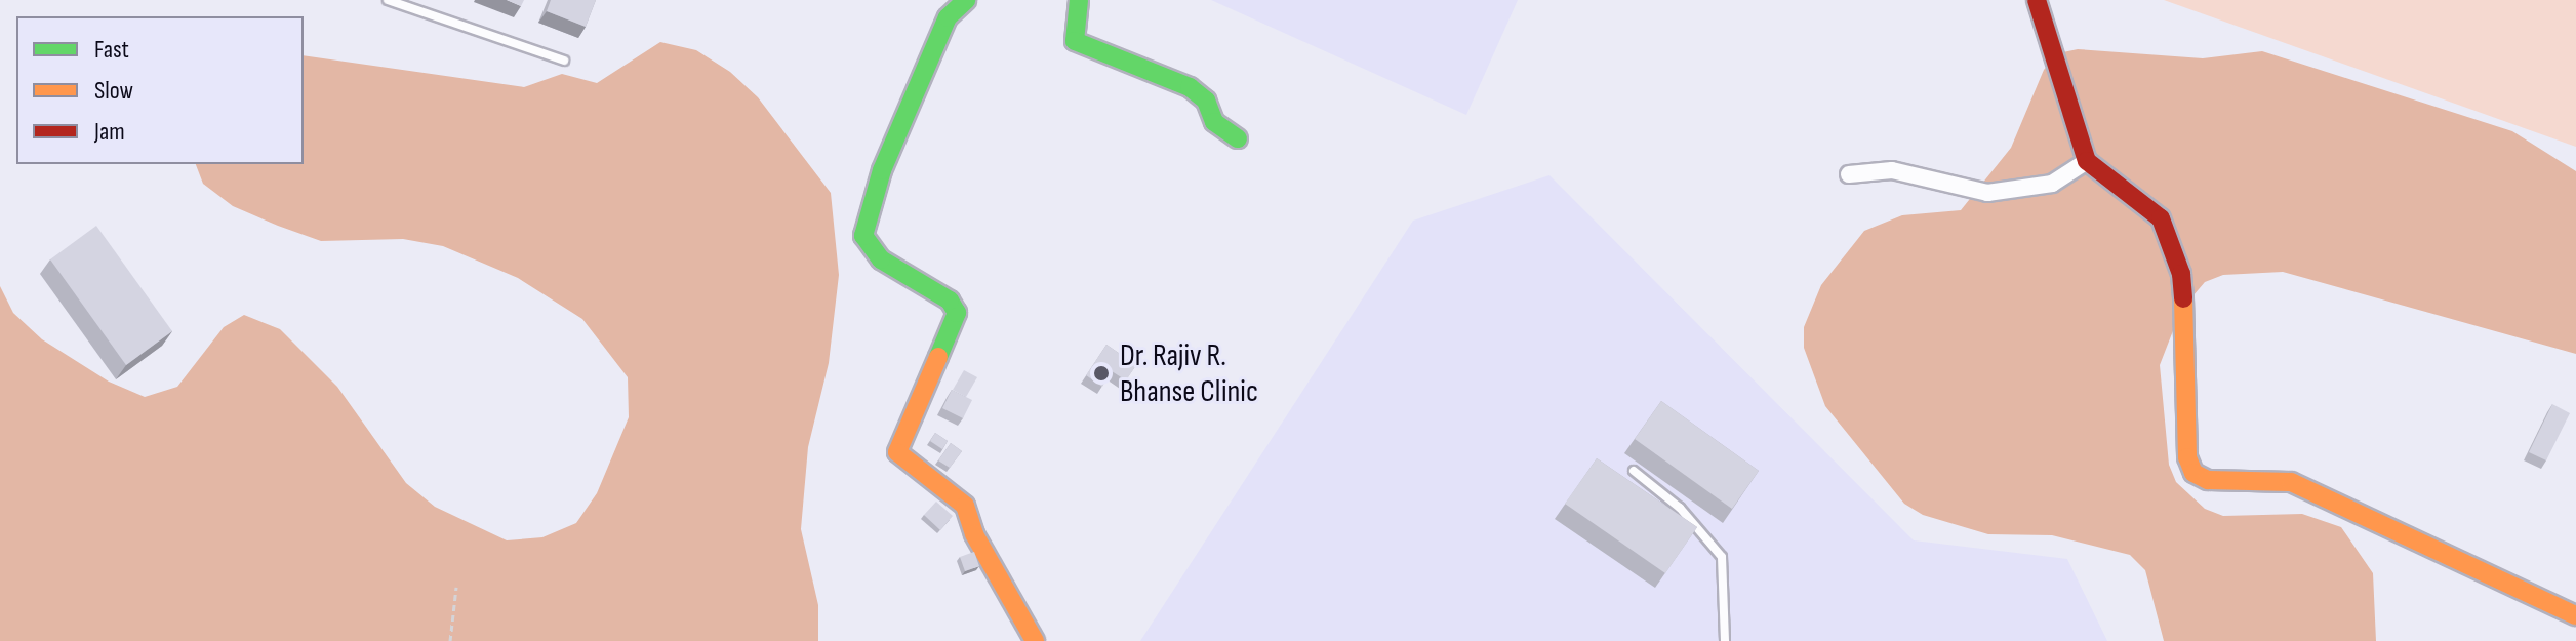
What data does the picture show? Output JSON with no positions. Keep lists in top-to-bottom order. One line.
{"places":["Dr. Rajiv R. Bhanse Clinic"],"legend":["Fast","Slow","Jam"]}
